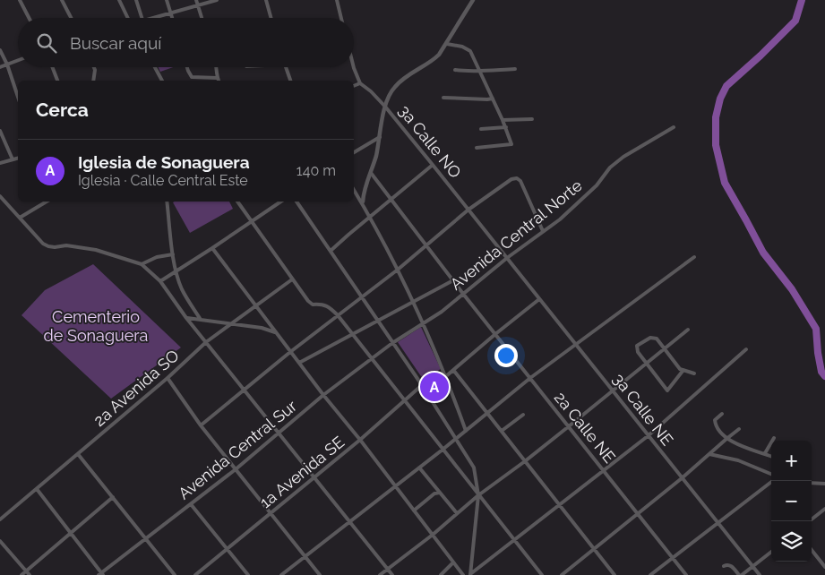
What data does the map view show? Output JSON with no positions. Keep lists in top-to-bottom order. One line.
{"streets":{"street":["3a Calle NO","Avenida Central Norte","2a Avenida SO","3a Calle NE","2a Calle NE","Avenida Central Sur","1a Avenida SE"]},"crossings":[["3a Calle NO","Avenida Central Norte"],["3a Calle NO","3a Calle NE"],["Avenida Central Norte","3a Calle NE"],["Avenida Central Norte","2a Calle NE"],["Avenida Central Norte","Avenida Central Sur"]],"parks":["Cementerio de Sonaguera"],"page":{"search":"Buscar aquí","heading":"Cerca","list":[{"mark":"A","name":"Iglesia de Sonaguera","note":"Iglesia · Calle Central Este","value":"140 m"}],"pins":"A","map_buttons":["+","−"]}}
